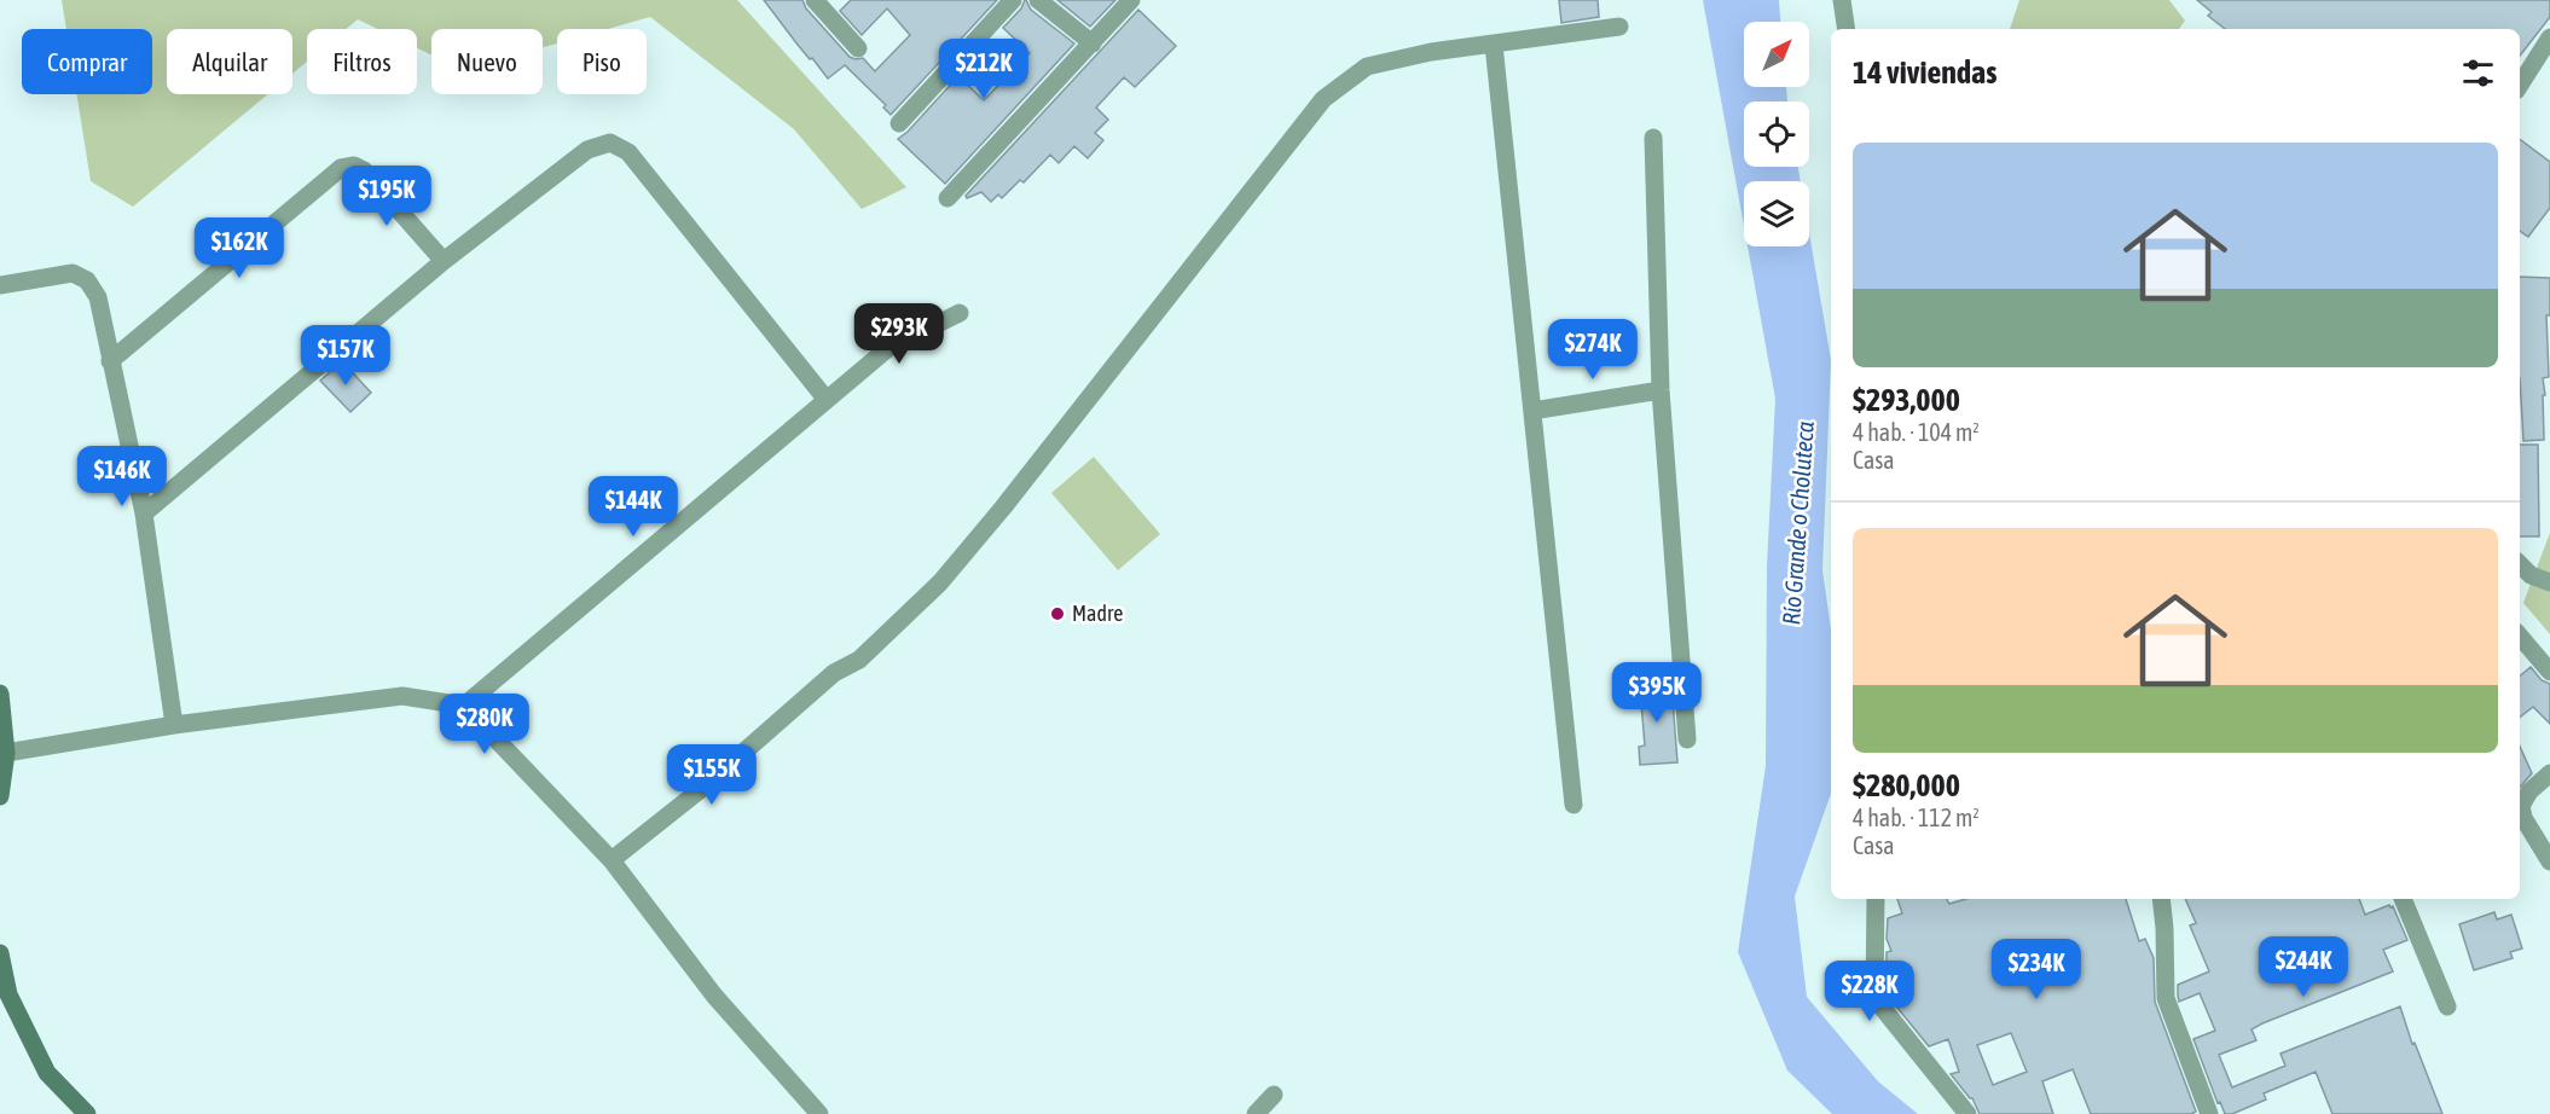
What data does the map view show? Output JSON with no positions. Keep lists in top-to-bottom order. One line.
{"water":["Río Grande o Choluteca"],"places":["Madre"],"north":"top right","page":{"chip":["Comprar","Alquilar","Filtros","Nuevo","Piso"],"heading":"14 viviendas","price":["$212K","$195K","$162K","$293K","$274K","$157K","$146K","$144K","$395K","$280K","$155K","$244K","$234K","$228K"],"list":[{"name":"$293,000","note":"4 hab. · 104 m² · Casa"},{"name":"$280,000","note":"4 hab. · 112 m² · Casa"}]}}
